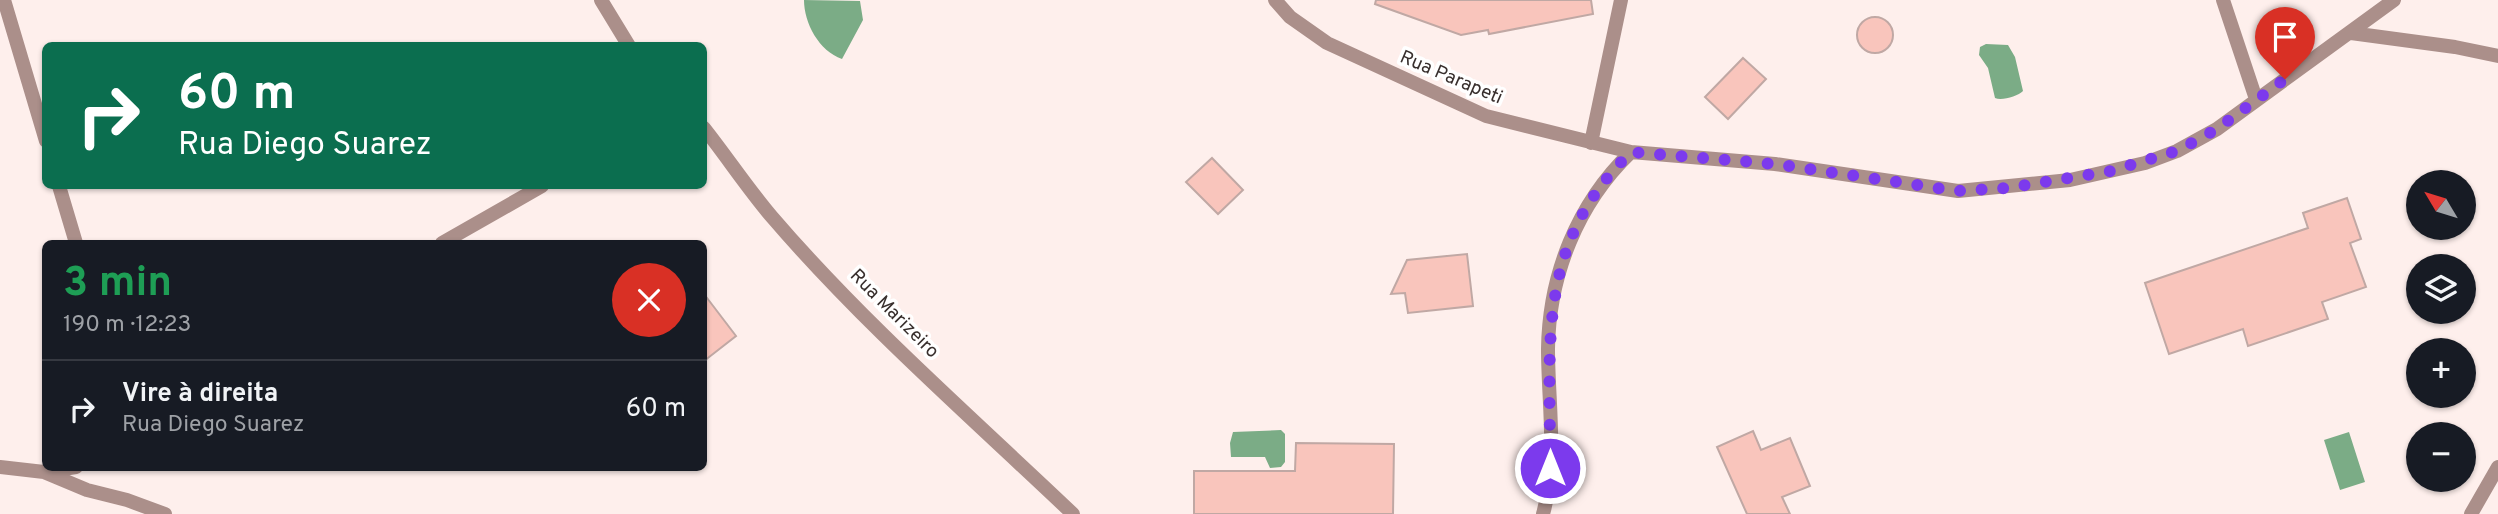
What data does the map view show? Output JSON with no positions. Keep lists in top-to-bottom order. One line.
{"streets":{"street":["Rua Parapeti","Rua Marizeiro"]},"north":"top left","page":{"turn":["60 m","Rua Diego Suarez"],"map_buttons":["+","−"],"heading":["3 min","190 m · 12:23"],"list":[{"name":"Vire à direita","note":"Rua Diego Suarez","value":"60 m"}]}}
